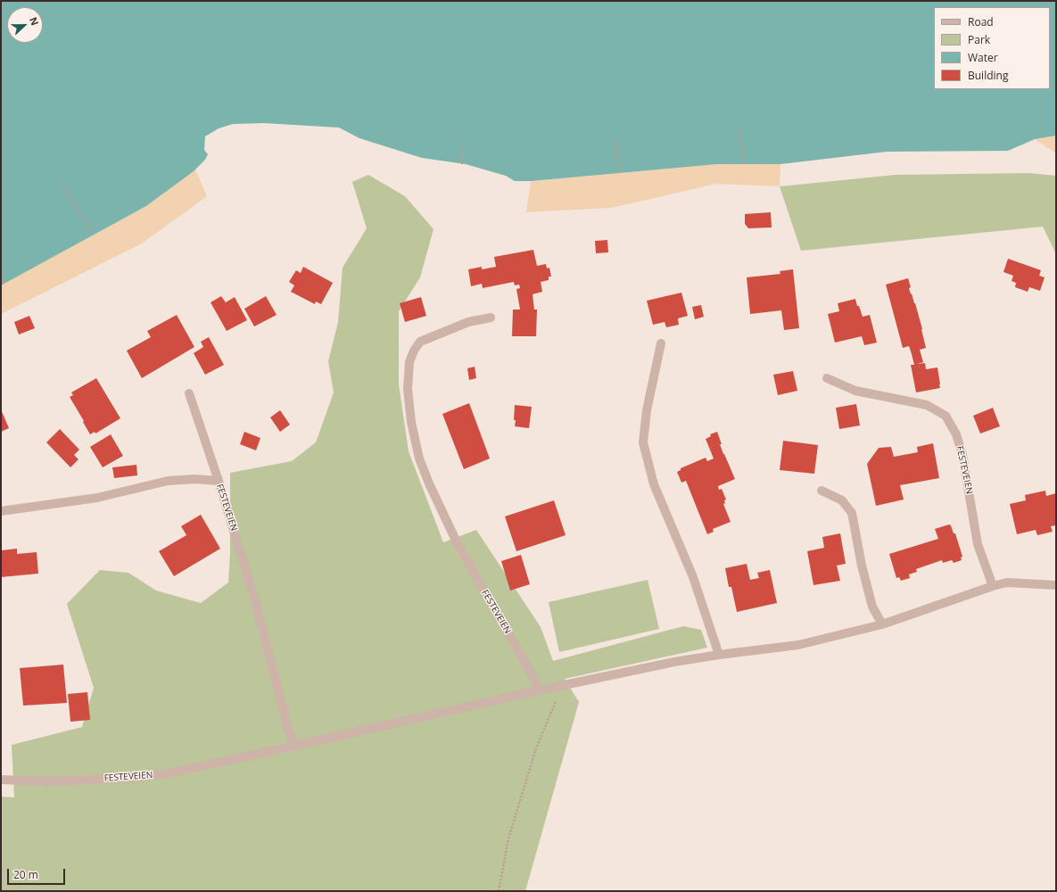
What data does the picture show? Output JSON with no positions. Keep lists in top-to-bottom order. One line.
{"streets":{"street":["FESTEVEIEN"]},"legend":["Road","Park","Water","Building"],"scale_bar":"20 m","north":"right"}
